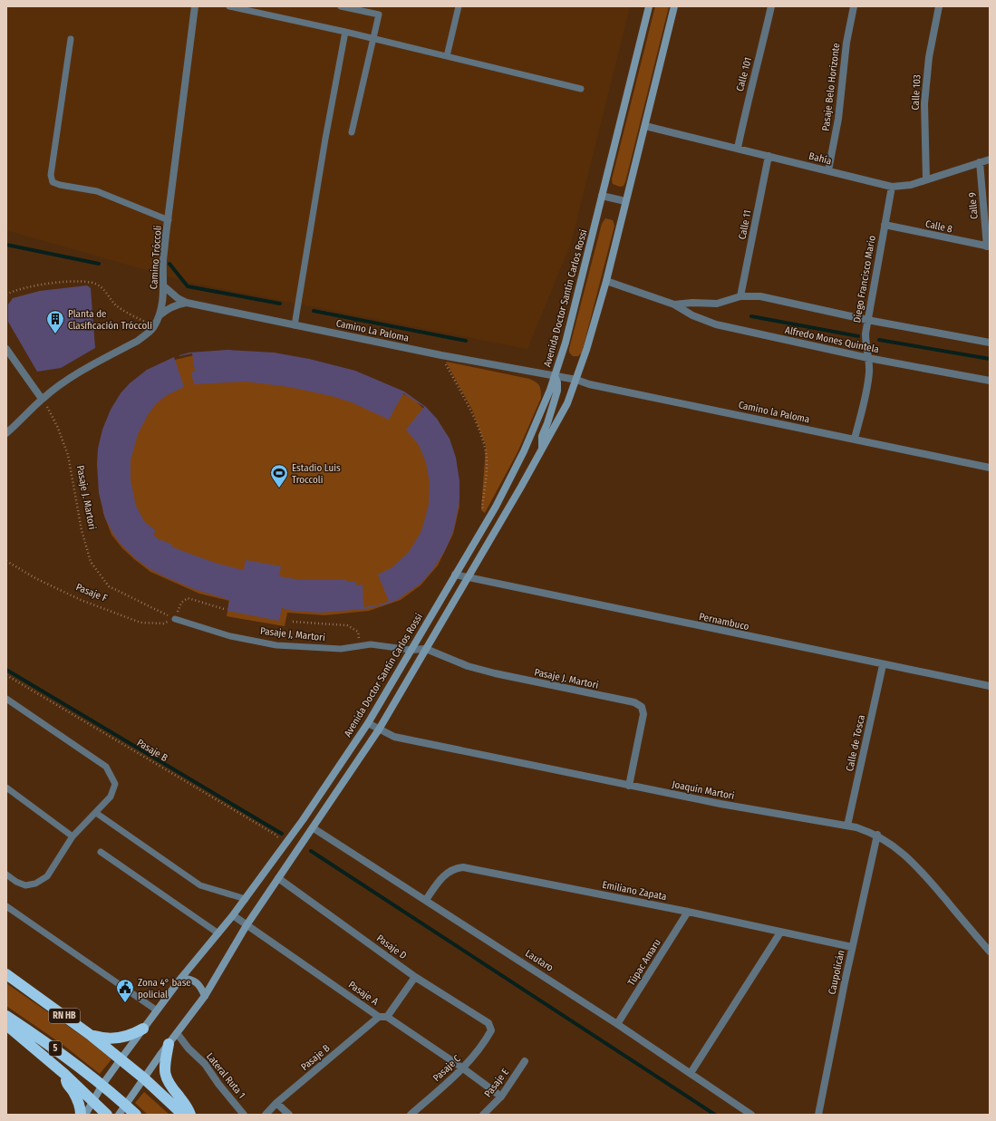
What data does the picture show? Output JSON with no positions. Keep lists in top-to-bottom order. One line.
{"streets":{"highway":["RN HB","5"],"street":["Calle 101","Pasaje Belo Horizonte","Calle 103","Bahía","Calle 9","Calle 11","Calle 8","Camino Tróccoli","Diego Francisco Mario","Avenida Doctor Santín Carlos Rossi","Camino La Paloma","Alfredo Mones Quintela","Camino la Paloma","Pasaje J. Martori","Pernambuco","Calle de Tosca","Pasaje B","Joaquín Martori","Emiliano Zapata","Pasaje D","Lautaro","Túpac Amaru","Caupolicán","Pasaje A","Pasaje C","Lateral Ruta 1","Pasaje E"],"lane":["Pasaje J, Martori"],"path":["Pasaje F"]},"crossings":[["Calle 101","Bahía"],["Pasaje Belo Horizonte","Bahía"],["Calle 103","Bahía"],["Bahía","Calle 9"],["Bahía","Calle 11"],["Bahía","Diego Francisco Mario"],["Calle 9","Calle 8"],["Calle 11","Alfredo Mones Quintela"],["Calle 8","Diego Francisco Mario"],["Camino Tróccoli","Camino La Paloma"],["Camino Tróccoli","Pasaje J. Martori"],["Diego Francisco Mario","Alfredo Mones Quintela"],["Diego Francisco Mario","Camino la Paloma"],["Avenida Doctor Santín Carlos Rossi","Camino La Paloma"],["Avenida Doctor Santín Carlos Rossi","Camino la Paloma"],["Avenida Doctor Santín Carlos Rossi","Pasaje J. Martori"],["Avenida Doctor Santín Carlos Rossi","Pernambuco"],["Avenida Doctor Santín Carlos Rossi","Pasaje J, Martori"],["Avenida Doctor Santín Carlos Rossi","Pasaje B"],["Avenida Doctor Santín Carlos Rossi","Joaquín Martori"],["Avenida Doctor Santín Carlos Rossi","Pasaje A"],["Avenida Doctor Santín Carlos Rossi","RN HB"],["Avenida Doctor Santín Carlos Rossi","5"],["Camino La Paloma","Camino la Paloma"],["Pasaje J. Martori","Pasaje F"],["Pasaje J. Martori","Pasaje J, Martori"],["Pasaje J. Martori","Joaquín Martori"],["Pasaje F","Pasaje J, Martori"],["Pernambuco","Calle de Tosca"],["Calle de Tosca","Joaquín Martori"],["Pasaje B","Pasaje A"],["Joaquín Martori","Caupolicán"],["Emiliano Zapata","Lautaro"],["Emiliano Zapata","Túpac Amaru"],["Emiliano Zapata","Caupolicán"],["Pasaje D","Pasaje C"],["Lautaro","Túpac Amaru"]],"places":{"building":["Planta de Clasificación Tróccoli"],"sports":["Estadio Luis Troccoli"],"public building":["Zona 4° base policial"]}}
